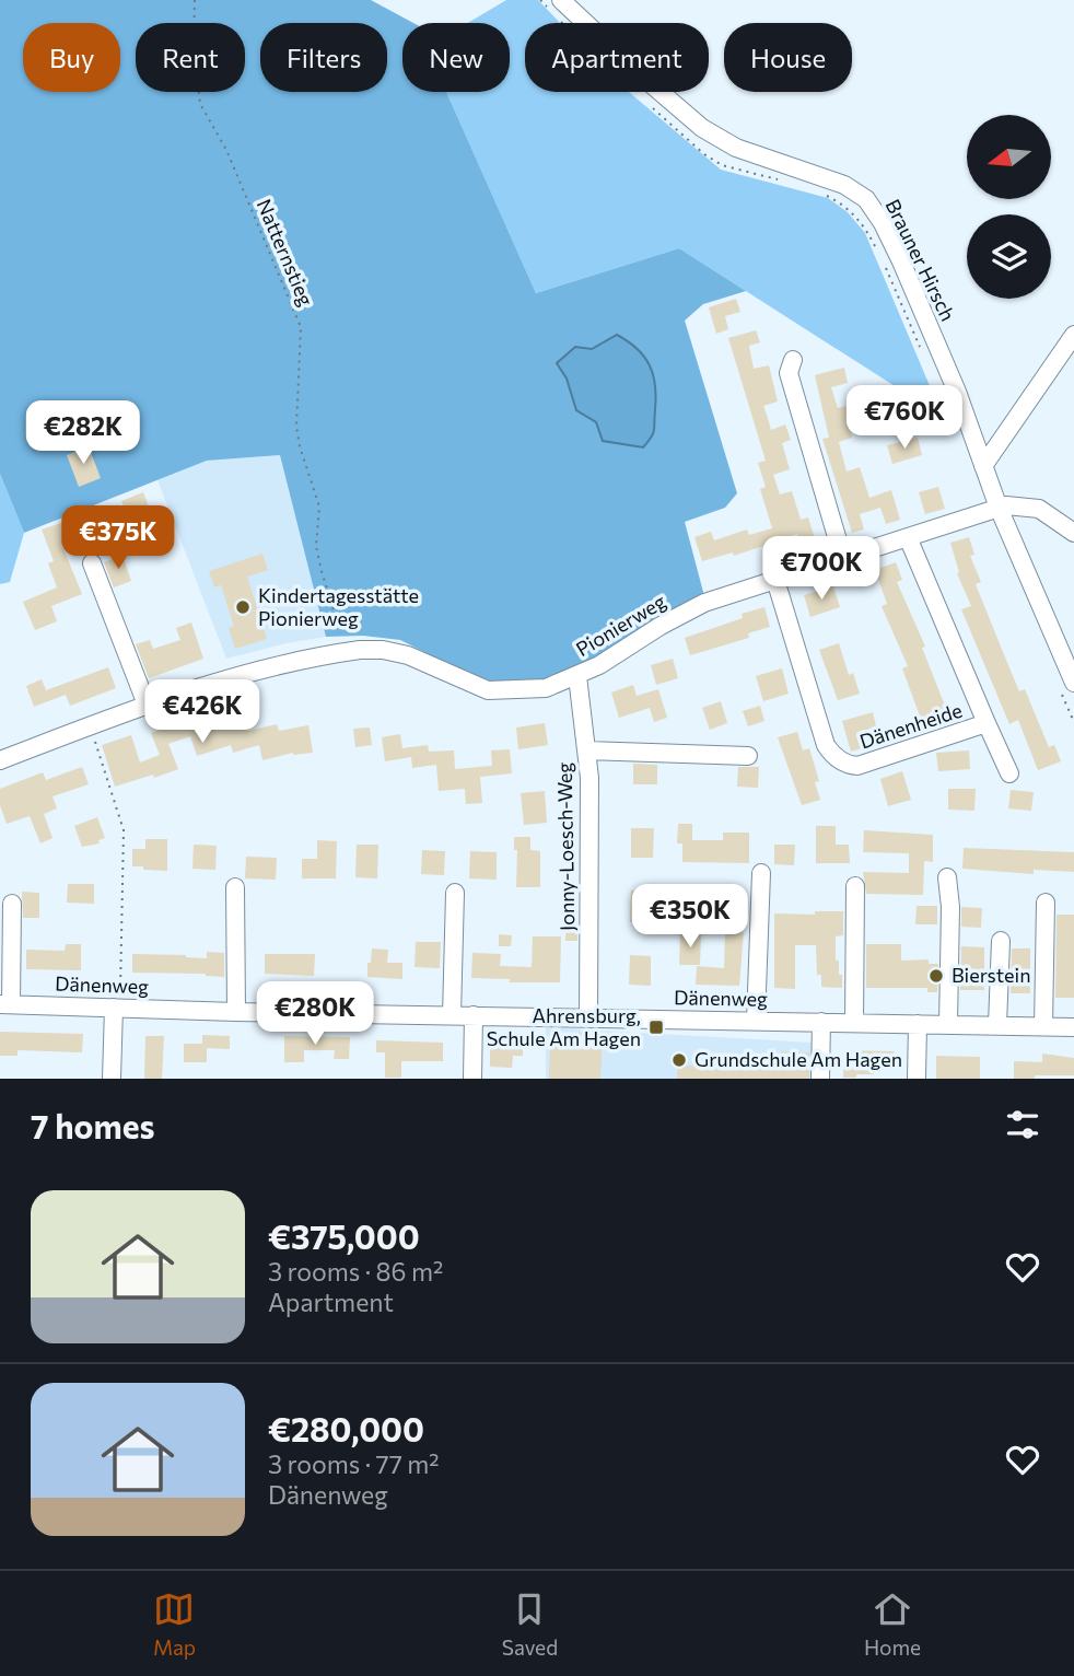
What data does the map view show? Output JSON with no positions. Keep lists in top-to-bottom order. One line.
{"streets":{"street":["Brauner Hirsch","Pionierweg","Dänenheide","Jonny-Loesch-Weg","Dänenweg"],"path":["Natternstieg"]},"crossings":[["Natternstieg","Pionierweg"],["Brauner Hirsch","Pionierweg"],["Pionierweg","Dänenheide"],["Pionierweg","Jonny-Loesch-Weg"],["Jonny-Loesch-Weg","Dänenweg"]],"places":{"other":["Kindertagesstätte Pionierweg","Bierstein","Grundschule Am Hagen"],"transit":["Ahrensburg, Schule Am Hagen"]},"north":"left","page":{"chip":["Buy","Rent","Filters","New","Apartment","House"],"price":["€760K","€282K","€375K","€700K","€426K","€350K","€280K"],"heading":"7 homes","list":[{"name":"€375,000","note":"3 rooms · 86 m² · Apartment"},{"name":"€280,000","note":"3 rooms · 77 m² · Dänenweg"}],"tabs":["Map","Saved","Home"]}}
